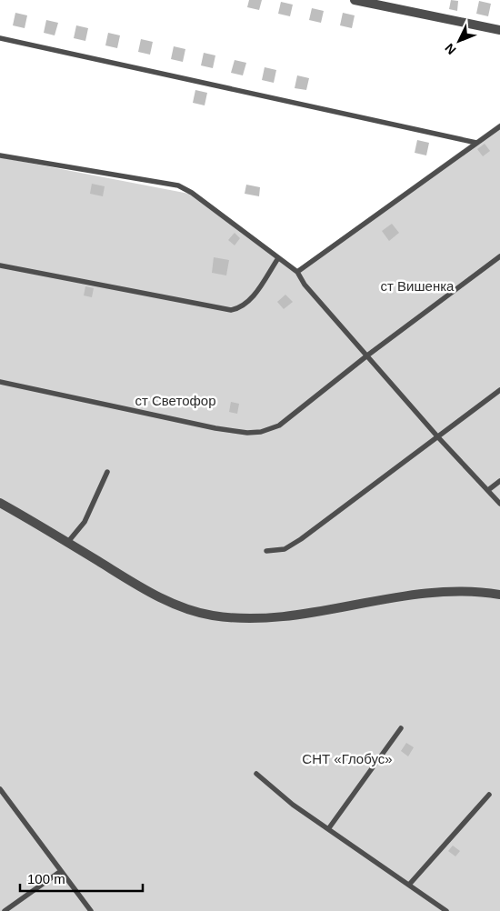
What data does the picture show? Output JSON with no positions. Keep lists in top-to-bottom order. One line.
{"parks":["ст Вишенка","ст Светофор","СНТ «Глобус»"],"scale_bar":"100 m","north":"bottom left"}
